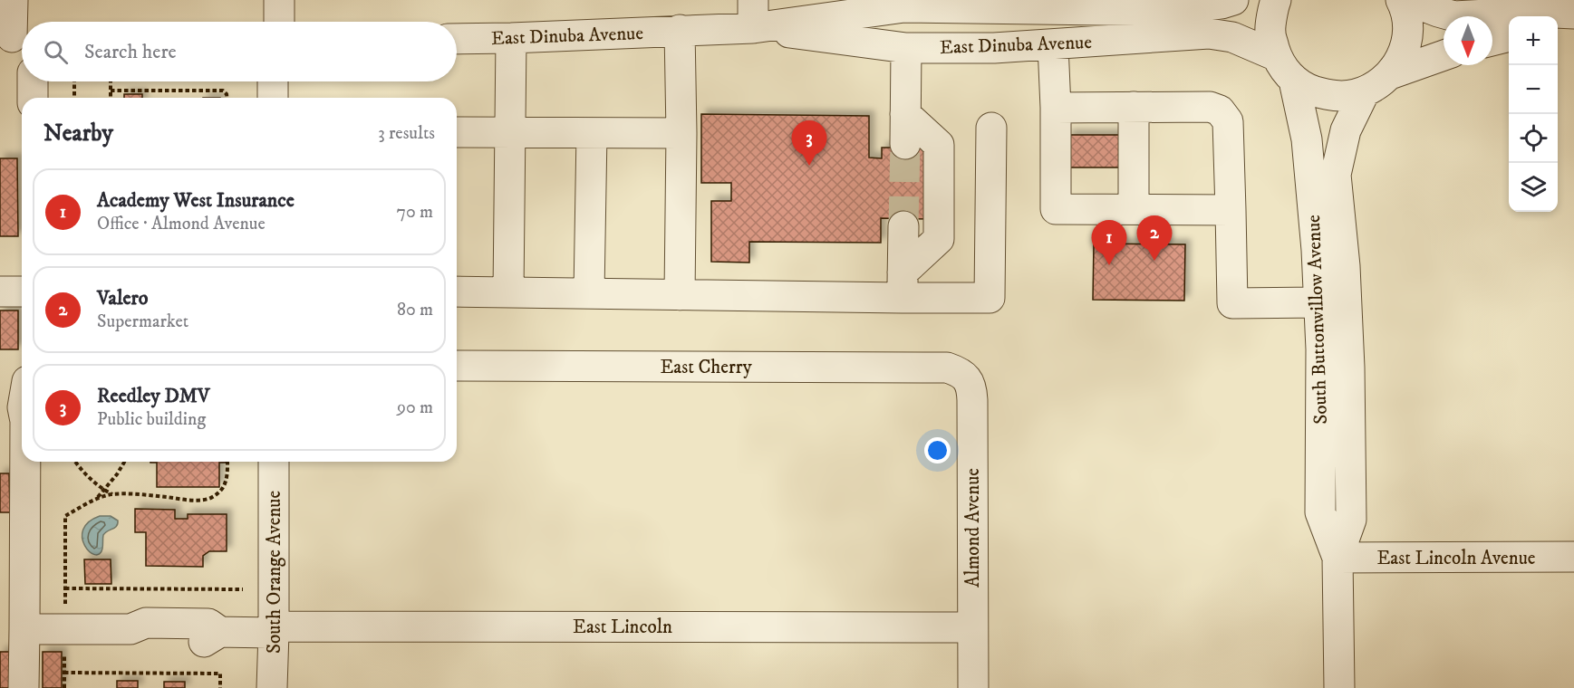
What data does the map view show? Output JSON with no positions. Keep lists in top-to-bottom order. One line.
{"streets":{"street":["East Dinuba Avenue","South Buttonwillow Avenue","East Cherry","Almond Avenue","East Lincoln Avenue","South Orange Avenue","East Lincoln"]},"crossings":[["South Buttonwillow Avenue","East Lincoln Avenue"],["East Cherry","Almond Avenue"],["Almond Avenue","East Lincoln"],["South Orange Avenue","East Lincoln"]],"north":"bottom","page":{"map_buttons":["+","−"],"search":"Search here","heading":["Nearby","3 results"],"pins":["3","2","1"],"list":[{"mark":"1","name":"Academy West Insurance","note":"Office · Almond Avenue","value":"70 m"},{"mark":"2","name":"Valero","note":"Supermarket","value":"80 m"},{"mark":"3","name":"Reedley DMV","note":"Public building","value":"90 m"}]}}
